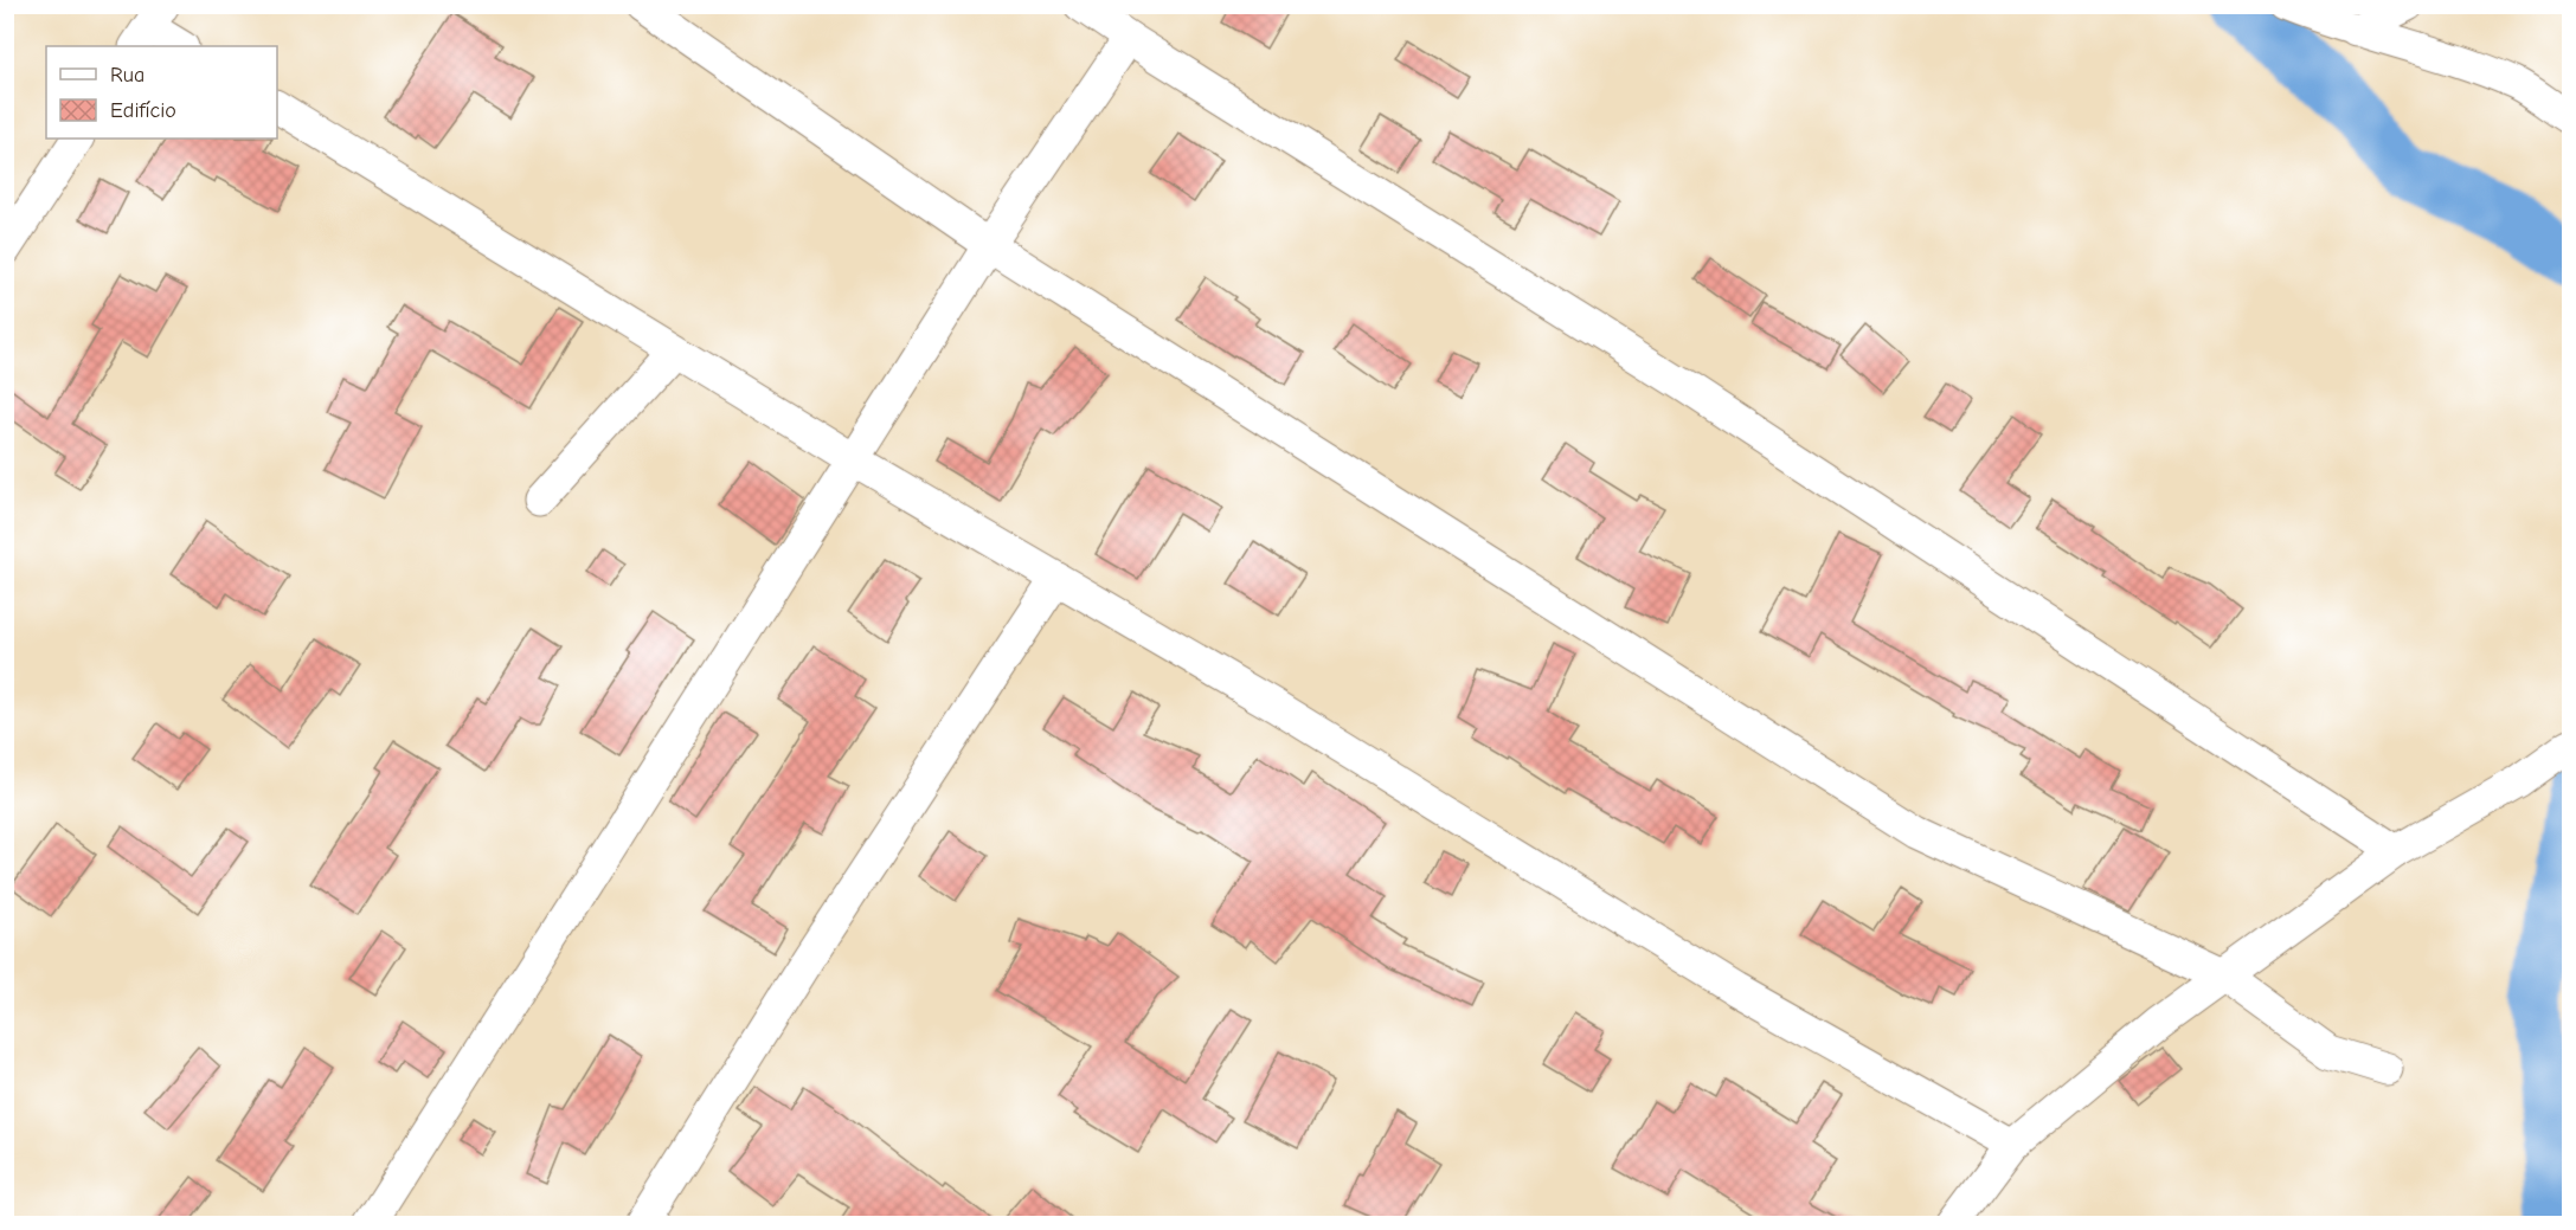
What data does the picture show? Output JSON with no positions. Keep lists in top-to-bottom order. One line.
{"legend":["Rua","Edifício"]}
